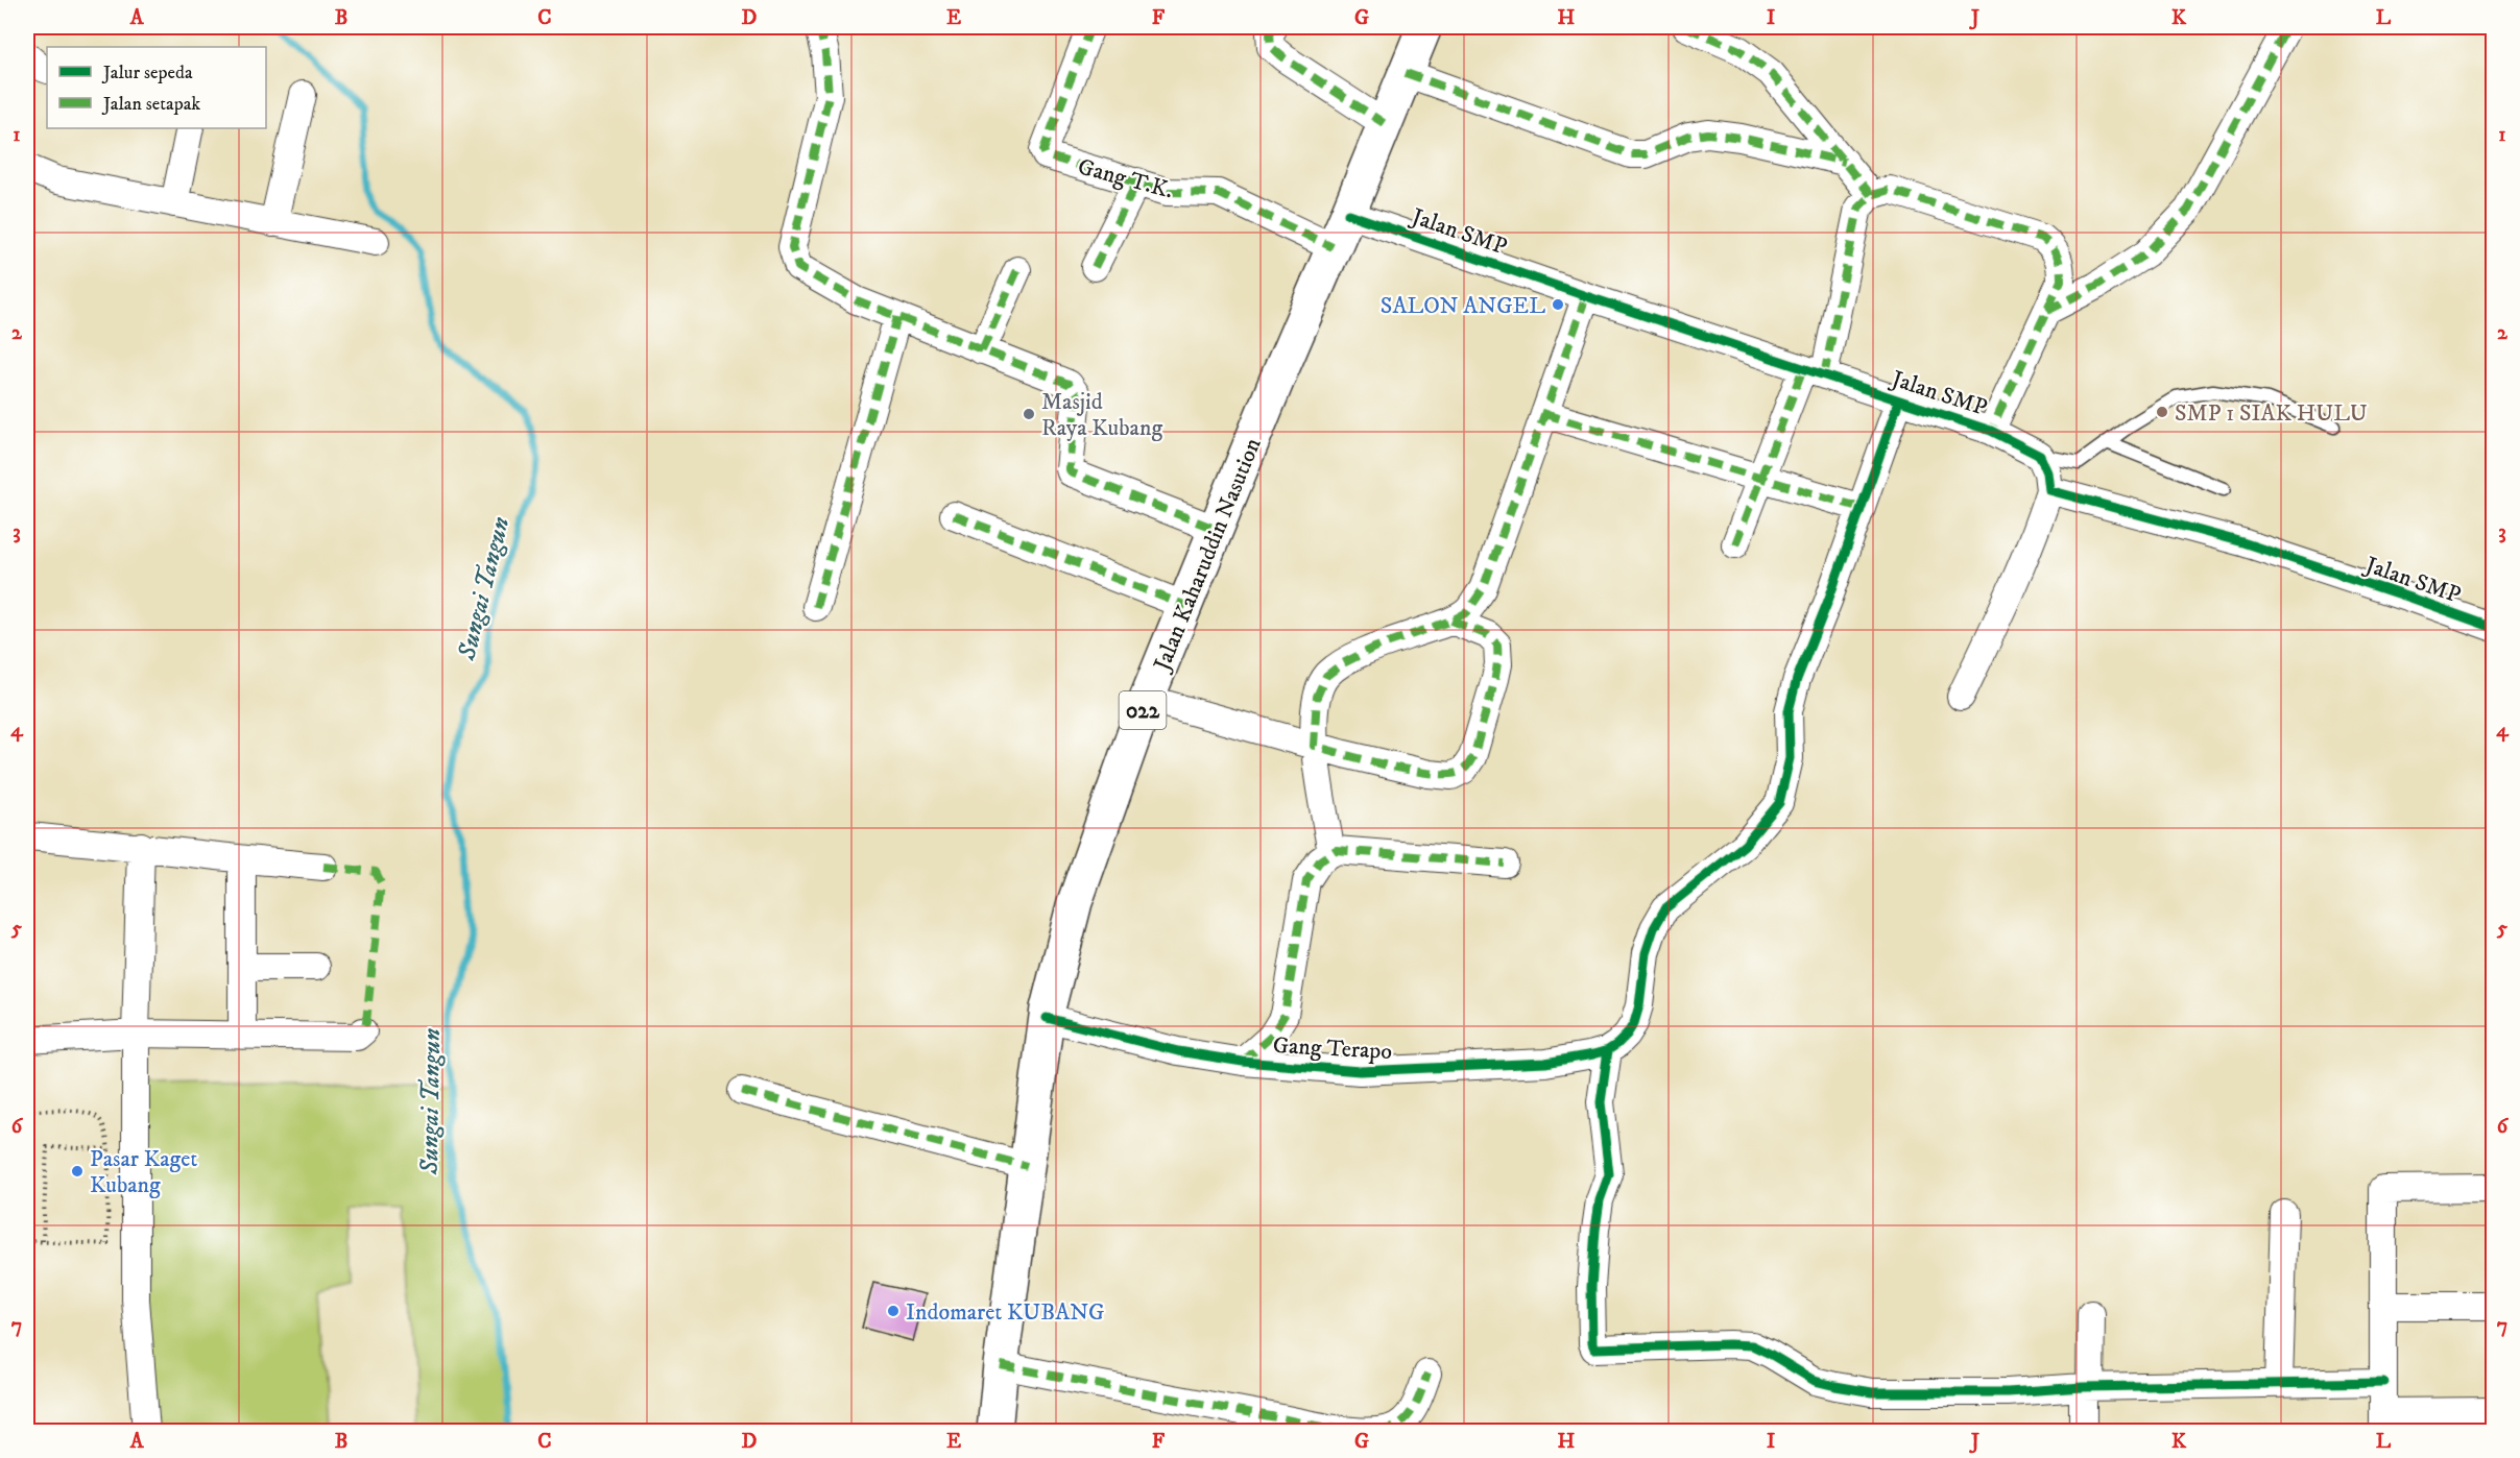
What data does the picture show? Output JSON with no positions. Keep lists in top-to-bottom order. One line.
{"streets":{"highway":["Jalan Kaharuddin Nasution","022"],"street":["Gang T.K.","Jalan SMP","Gang Terapo"]},"crossings":[["Gang T.K.","Jalan Kaharuddin Nasution"],["Jalan SMP","Jalan Kaharuddin Nasution"],["Jalan Kaharuddin Nasution","Gang Terapo"]],"water":["Sungai Tangun"],"places":["SALON ANGEL","SMP 1 SIAK HULU","Masjid Raya Kubang","Pasar Kaget Kubang","Indomaret KUBANG"],"legend":["Jalur sepeda","Jalan setapak"],"grid":{"columns":["A","B","C","D","E","F","G","H","I","J","K","L"],"rows":["1","2","3","4","5","6","7"]}}
